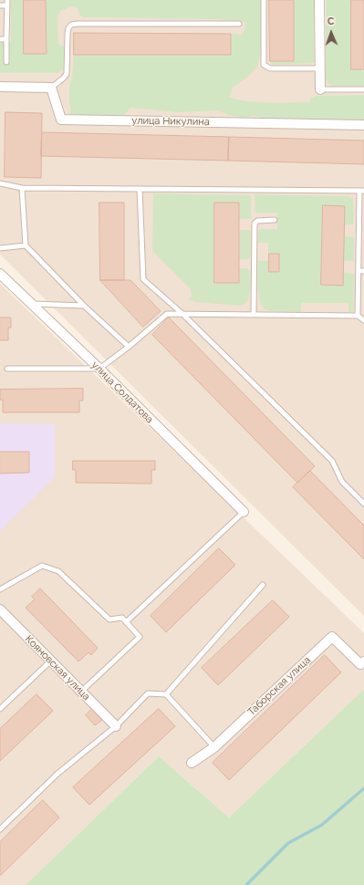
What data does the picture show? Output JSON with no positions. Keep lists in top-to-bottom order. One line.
{"streets":{"street":["улица Никулина","улица Солдатова","Кояновская улица","Таборская улица"]},"north":"top"}
